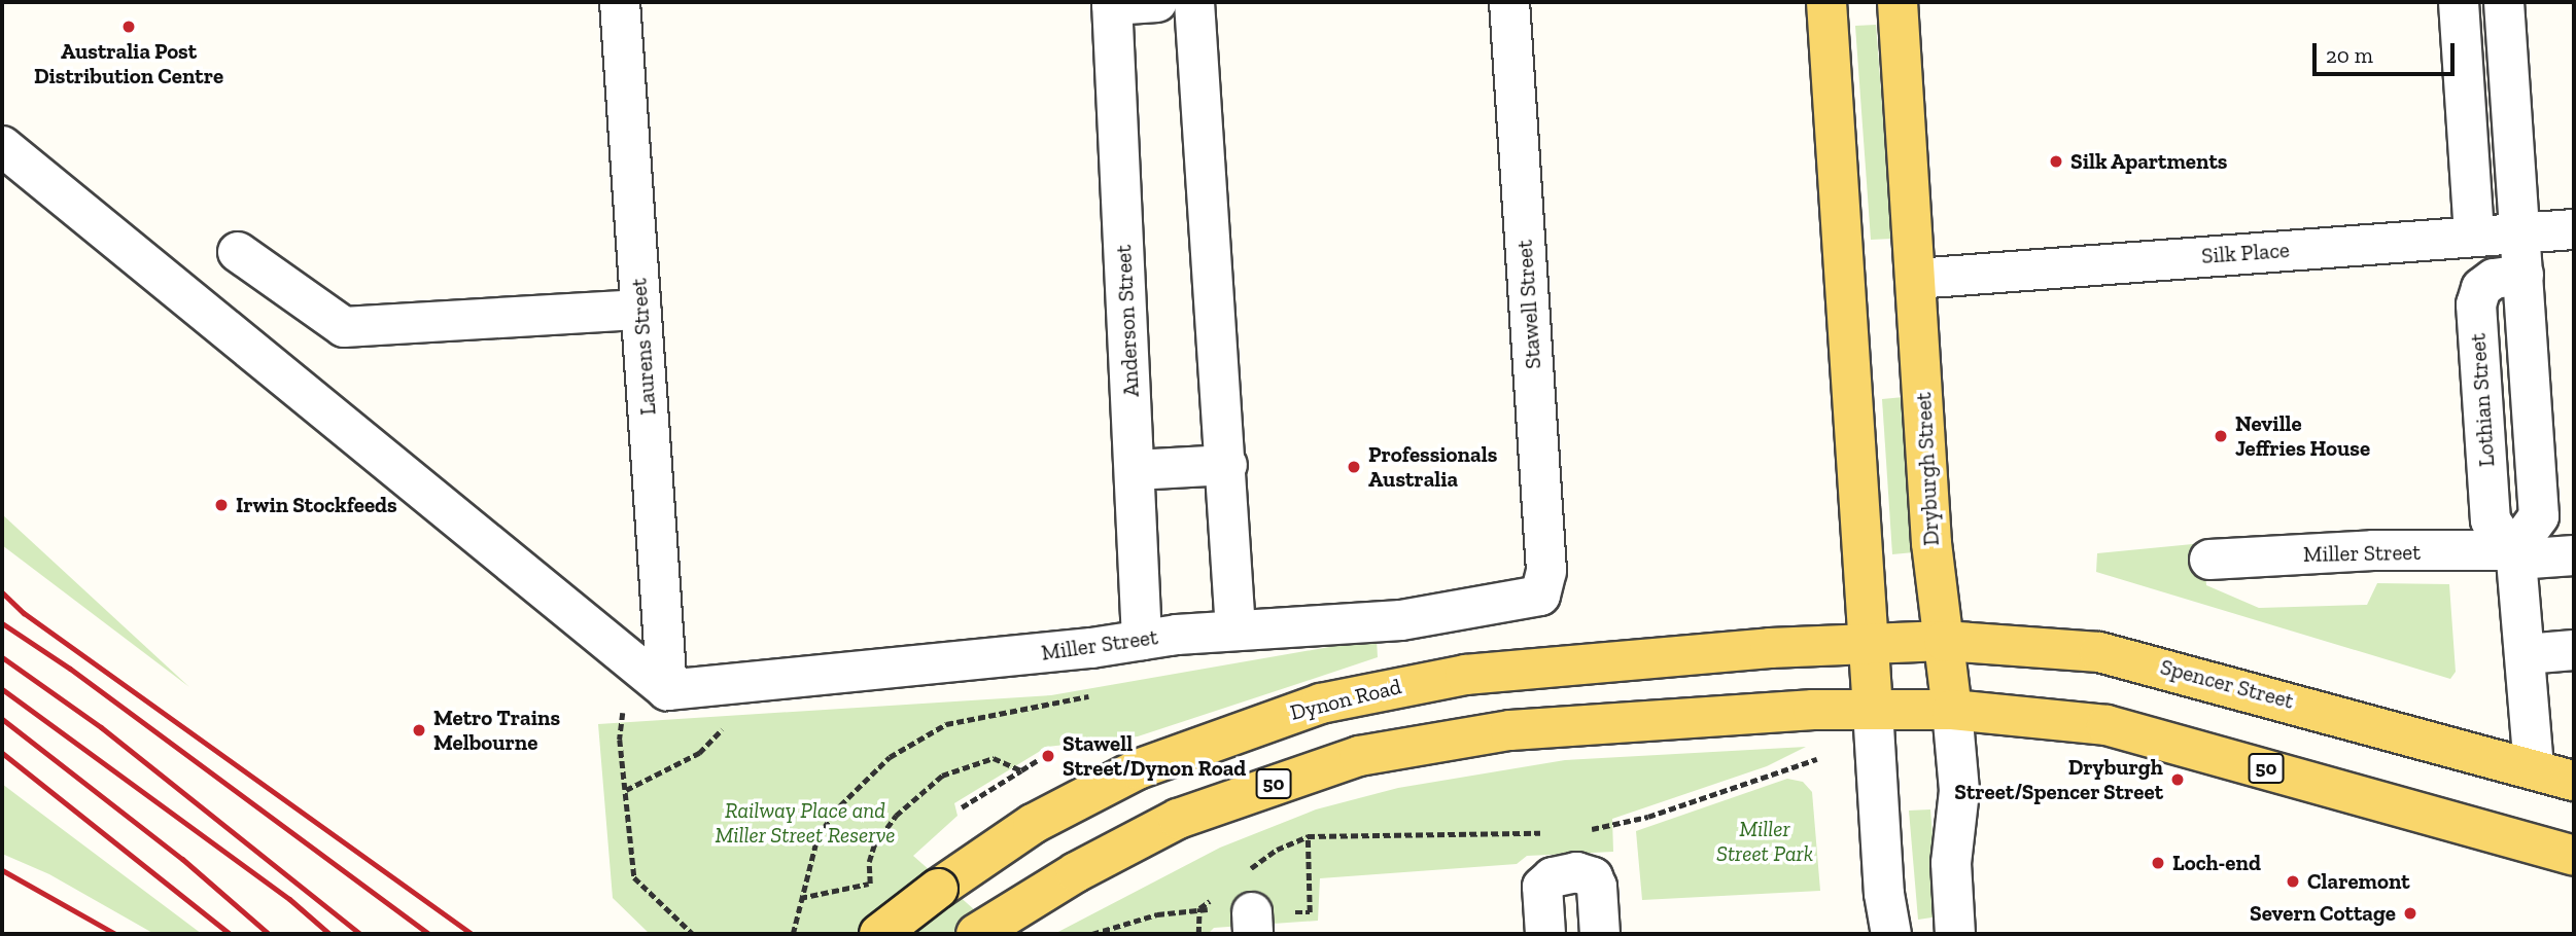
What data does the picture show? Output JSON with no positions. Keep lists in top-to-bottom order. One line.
{"streets":{"main road":["Dryburgh Street","Spencer Street","Dynon Road","50"],"street":["Silk Place","Stawell Street","Anderson Street","Laurens Street","Lothian Street","Miller Street"]},"crossings":[["Silk Place","Lothian Street"],["Silk Place","Dryburgh Street"],["Stawell Street","Miller Street"],["Anderson Street","Miller Street"],["Laurens Street","Miller Street"],["Lothian Street","Miller Street"],["Dryburgh Street","Spencer Street"],["Dryburgh Street","50"],["Spencer Street","Dynon Road"]],"parks":["Railway Place and Miller Street Reserve","Miller Street Park"],"places":["Australia Post Distribution Centre","Silk Apartments","Neville Jeffries House","Professionals Australia","Irwin Stockfeeds","Metro Trains Melbourne","Stawell Street/Dynon Road","Dryburgh Street/Spencer Street","Loch-end","Claremont","Severn Cottage"],"scale_bar":"20 m"}
